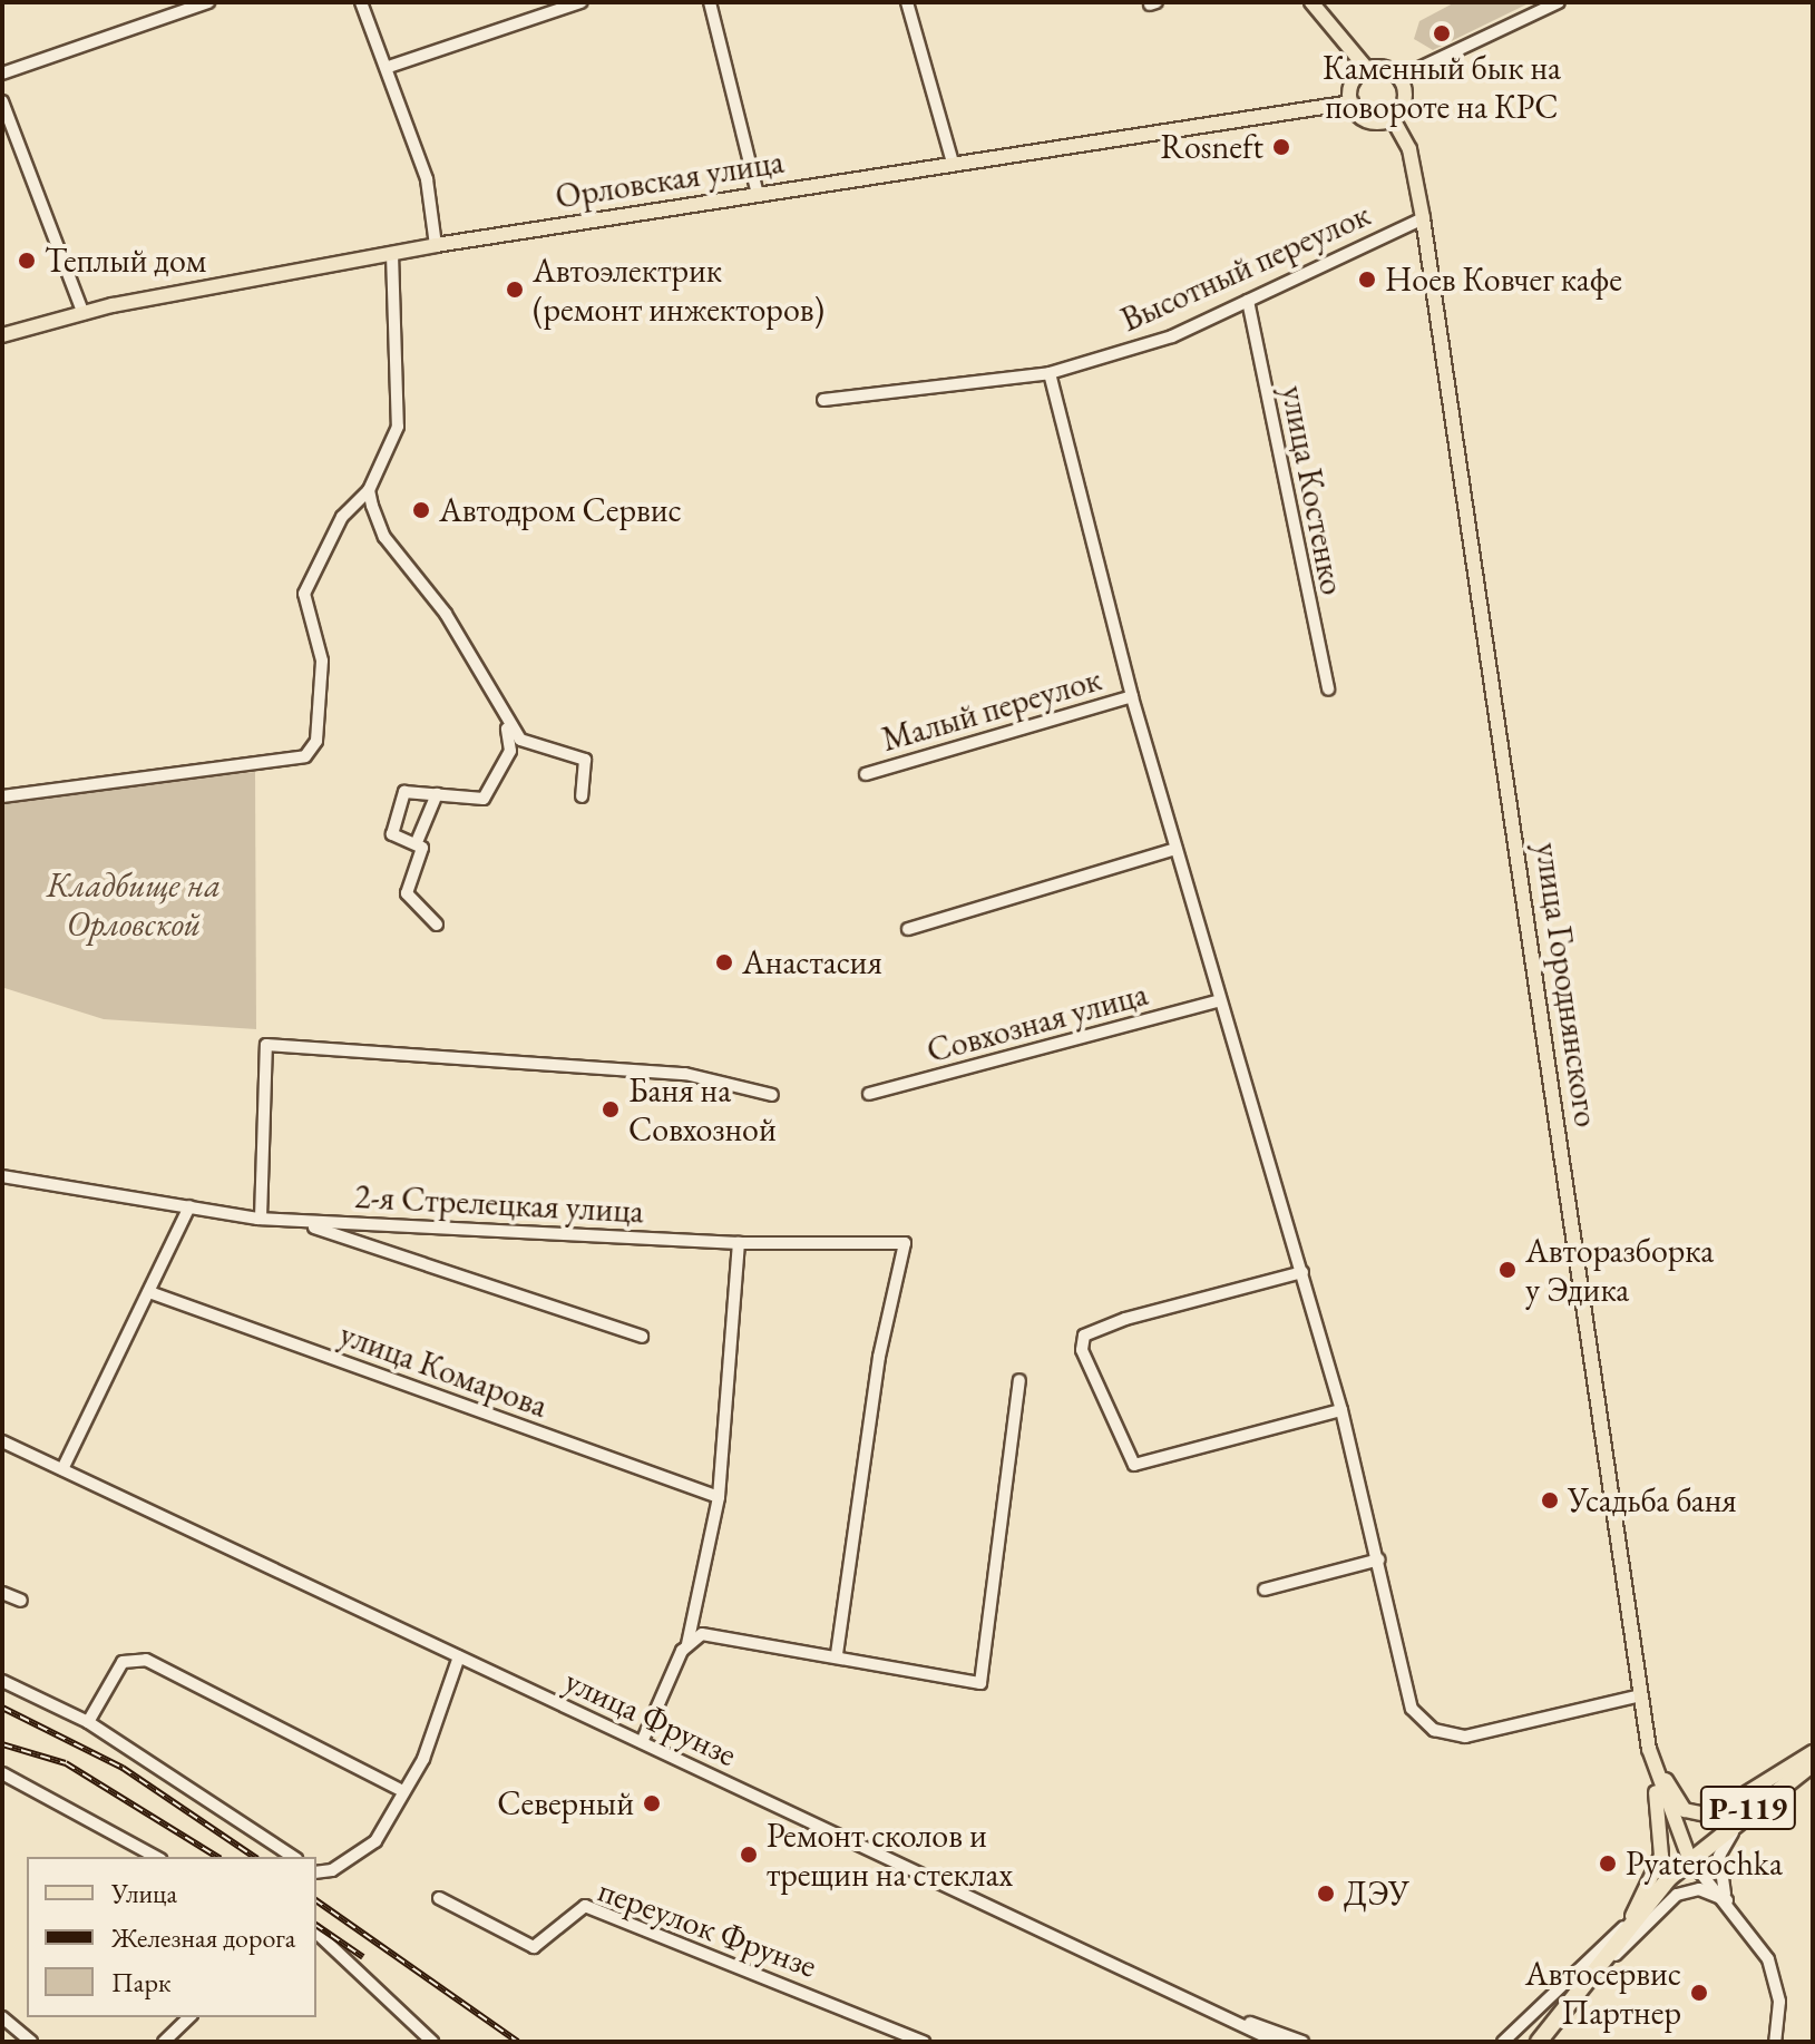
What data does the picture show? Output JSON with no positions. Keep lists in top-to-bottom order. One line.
{"streets":{"highway":["Р-119"],"main road":["Орловская улица","улица Городнянского"],"street":["Высотный переулок","улица Костенко","Малый переулок","Совхозная улица","2-я Стрелецкая улица","улица Комарова","улица Фрунзе","переулок Фрунзе"]},"crossings":[["Орловская улица","улица Городнянского"],["Высотный переулок","улица Костенко"],["Высотный переулок","улица Городнянского"],["улица Городнянского","Р-119"]],"parks":["Кладбище на Орловской"],"places":["Каменный бык на повороте на КРС","Rosneft","Теплый дом","Ноев Ковчег кафе","Автоэлектрик (ремонт инжекторов)","Автодром Сервис","Анастасия","Баня на Совхозной","Авторазборка у Эдика","Усадьба баня","Северный","Ремонт сколов и трещин на стеклах","Pyaterochka","ДЭУ","Автосервис Партнер"],"legend":["Улица","Железная дорога","Парк"]}
